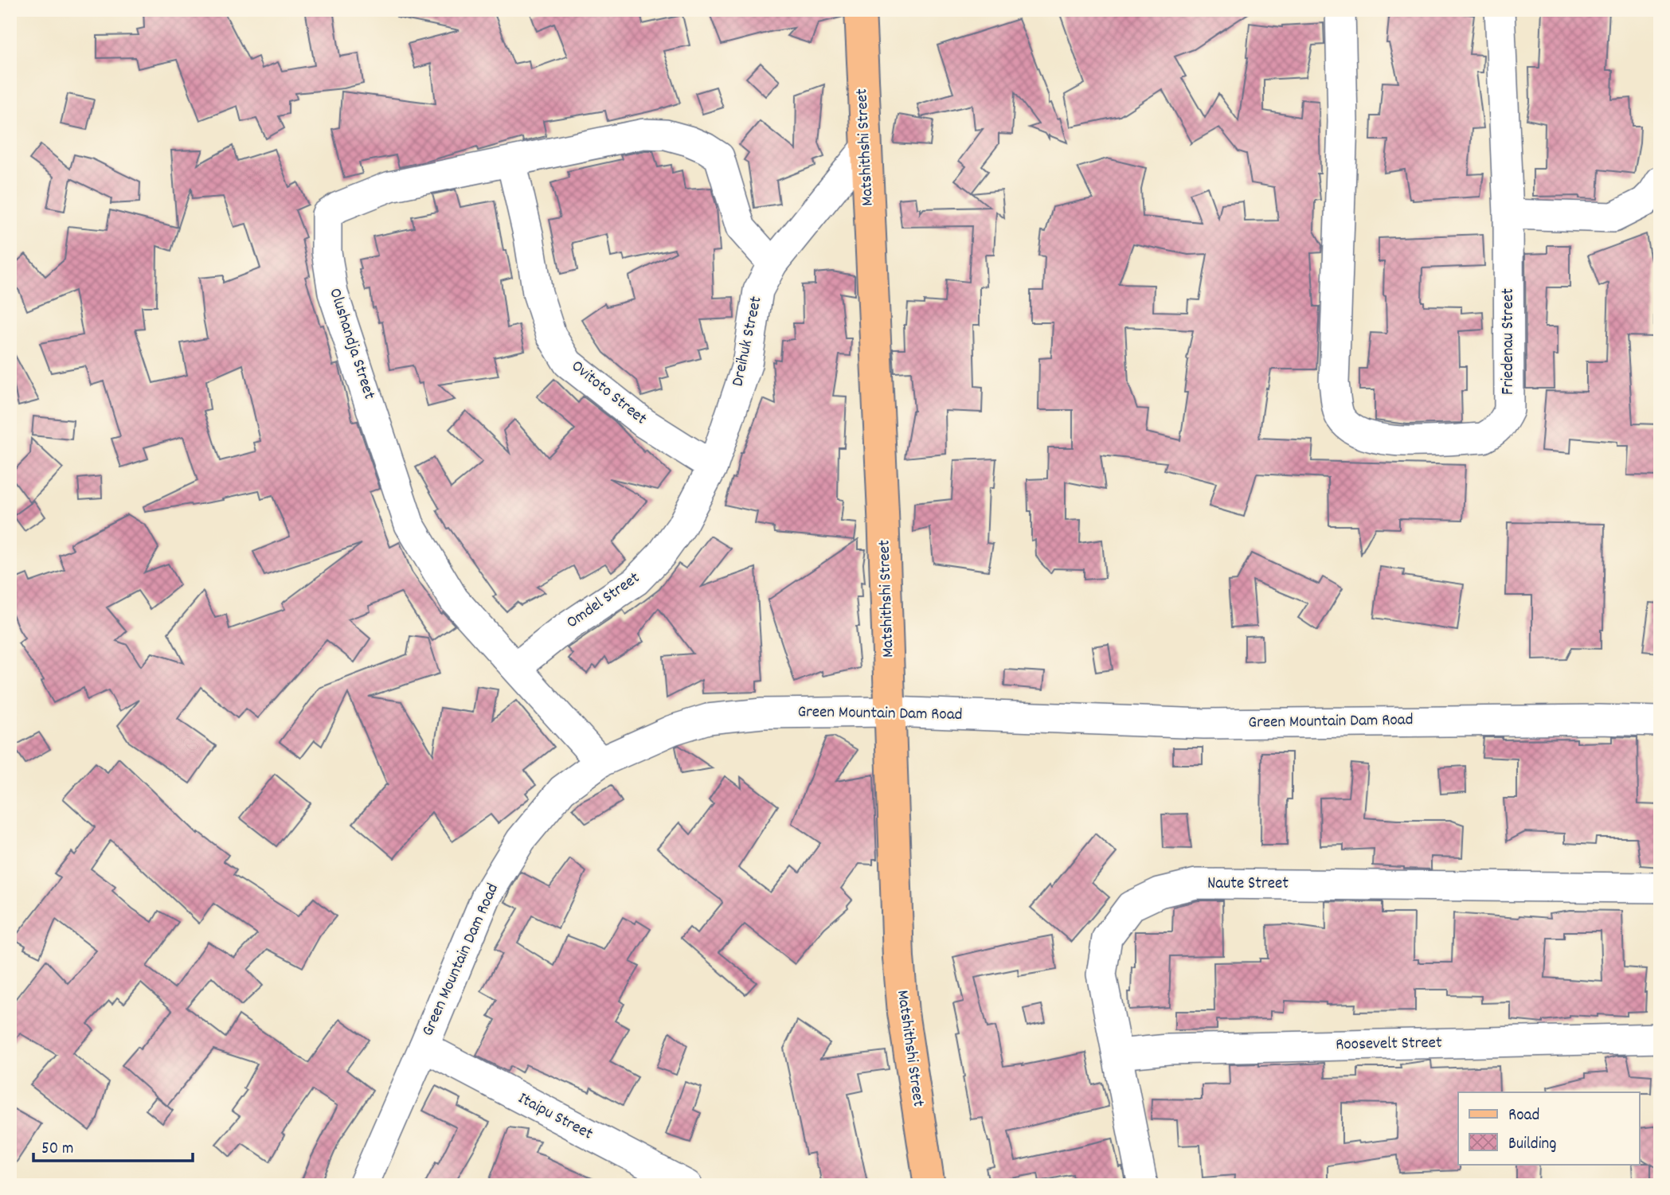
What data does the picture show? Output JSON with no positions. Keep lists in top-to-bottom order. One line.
{"streets":{"main road":["Matshithshi Street"],"street":["Dreihuk Street","Friedenau Street","Olushandja Street","Ovitoto Street","Omdel Street","Green Mountain Dam Road","Naute Street","Roosevelt Street","Itaipu Street"]},"crossings":[["Matshithshi Street","Dreihuk Street"],["Matshithshi Street","Green Mountain Dam Road"],["Dreihuk Street","Olushandja Street"],["Dreihuk Street","Ovitoto Street"],["Dreihuk Street","Omdel Street"],["Olushandja Street","Ovitoto Street"],["Olushandja Street","Omdel Street"],["Olushandja Street","Green Mountain Dam Road"],["Ovitoto Street","Omdel Street"],["Green Mountain Dam Road","Itaipu Street"],["Naute Street","Roosevelt Street"]],"legend":["Road","Building"],"scale_bar":"50 m"}
